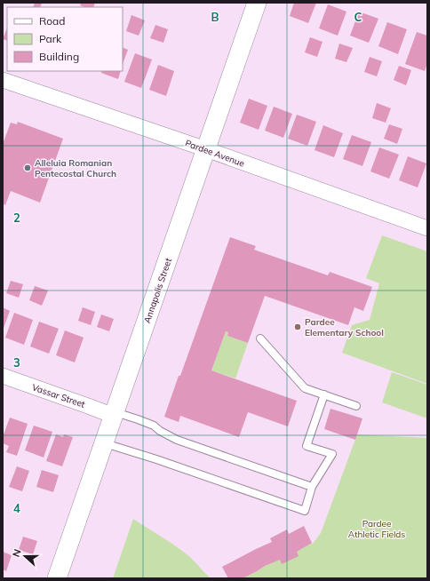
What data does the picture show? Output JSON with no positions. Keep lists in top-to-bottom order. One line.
{"streets":{"street":["Pardee Avenue","Annapolis Street","Vassar Street"]},"crossings":[["Pardee Avenue","Annapolis Street"],["Annapolis Street","Vassar Street"]],"parks":["Pardee Athletic Fields"],"places":["Alleluia Romanian Pentecostal Church","Pardee Elementary School"],"legend":["Road","Park","Building"],"north":"left","grid":{"columns":["B","C"],"rows":["2","3","4"]}}
